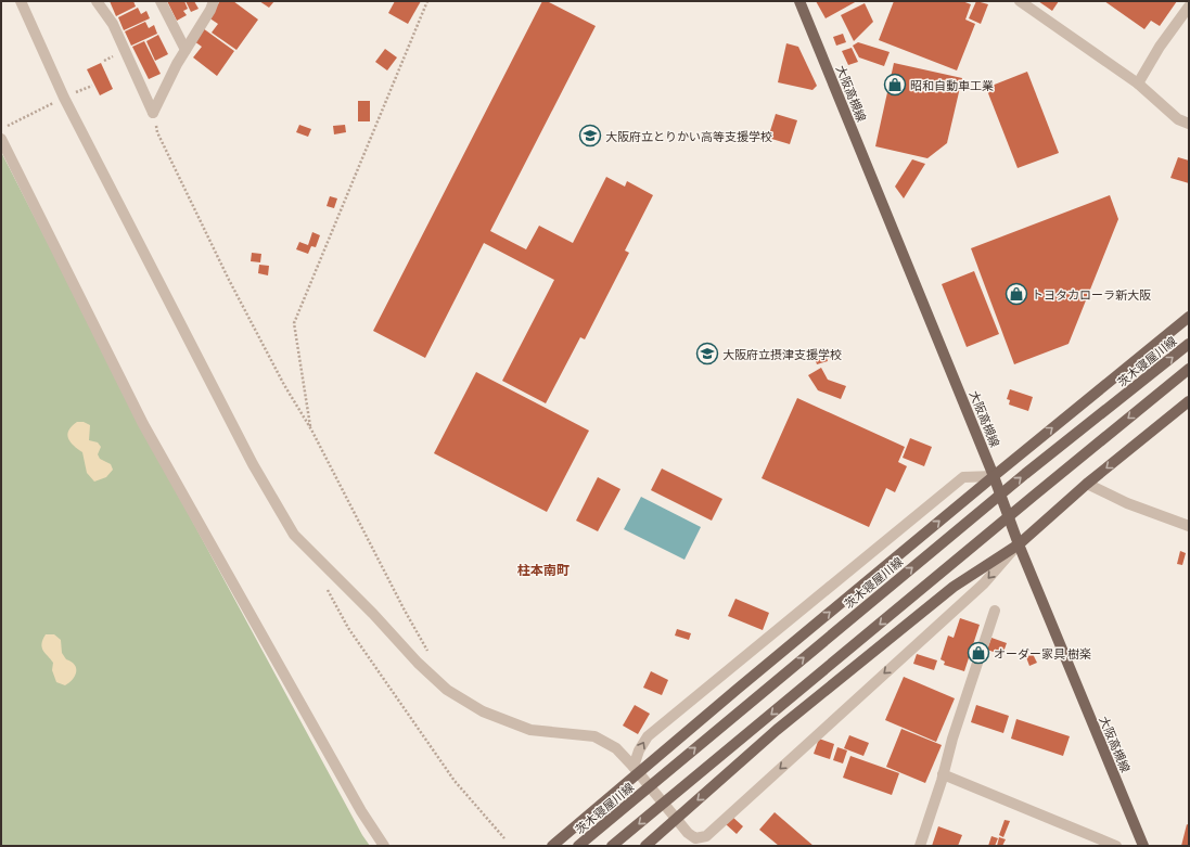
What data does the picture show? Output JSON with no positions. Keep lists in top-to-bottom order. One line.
{"streets":{"main road":["大阪高槻線","茨木寝屋川線"]},"districts":["柱本南町"],"places":{"shop":["昭和自動車工業","トヨタカローラ新大阪","オーダー家具 樹楽"],"school or university":["大阪府立とりかい高等支援学校","大阪府立摂津支援学校"]}}
